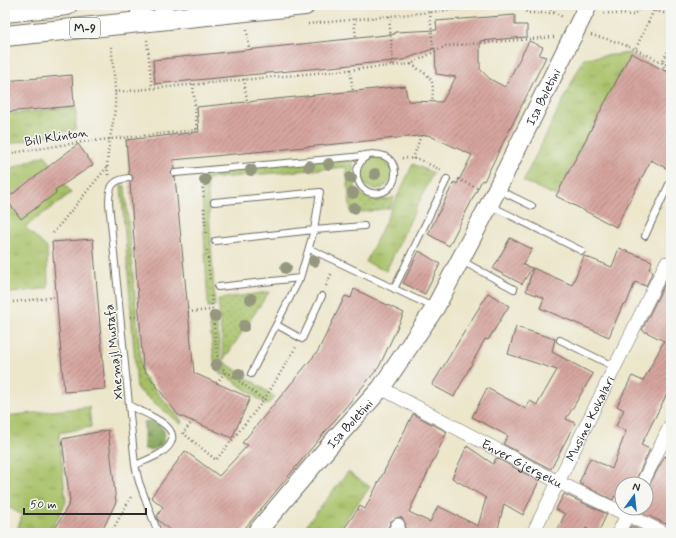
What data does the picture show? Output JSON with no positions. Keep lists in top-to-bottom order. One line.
{"streets":{"main road":["M-9"],"street":["Isa Boletini","Musine Kokalari","Enver Gjerqeku"],"lane":["Xhemajl Mustafa"],"path":["Bill Klinton"]},"crossings":[["Isa Boletini","Enver Gjerqeku"],["Musine Kokalari","Enver Gjerqeku"]],"scale_bar":"50 m","north":"top"}
